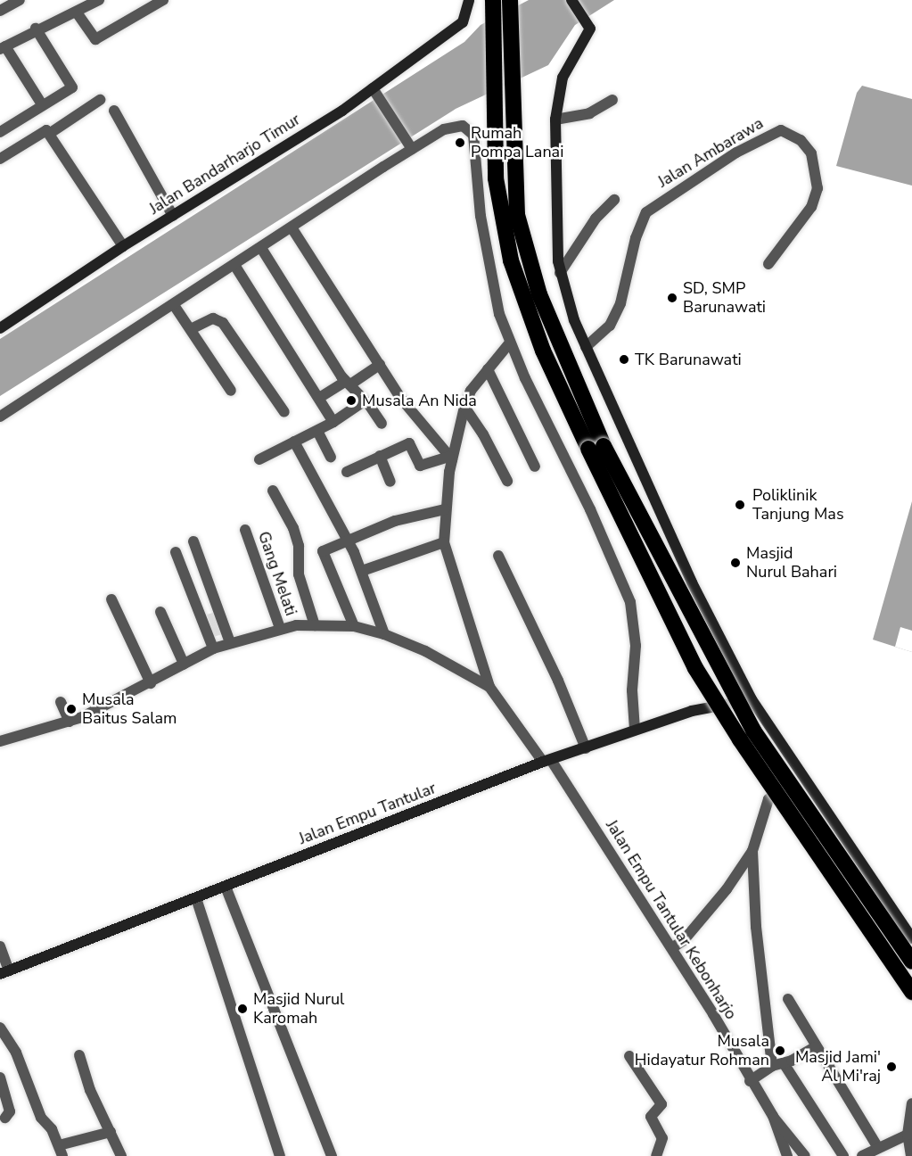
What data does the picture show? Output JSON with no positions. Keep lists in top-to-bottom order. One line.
{"streets":{"street":["Jalan Ambarawa","Jalan Bandarharjo Timur","Gang Melati","Jalan Empu Tantular","Jalan Empu Tantular Kebonharjo"]},"crossings":[["Jalan Empu Tantular","Jalan Empu Tantular Kebonharjo"]],"places":["Rumah Pompa Lanai","SD, SMP Barunawati","TK Barunawati","Musala An Nida","Poliklinik Tanjung Mas","Masjid Nurul Bahari","Musala Baitus Salam","Masjid Nurul Karomah","Musala Hidayatur Rohman","Masjid Jami' Al Mi'raj"]}
